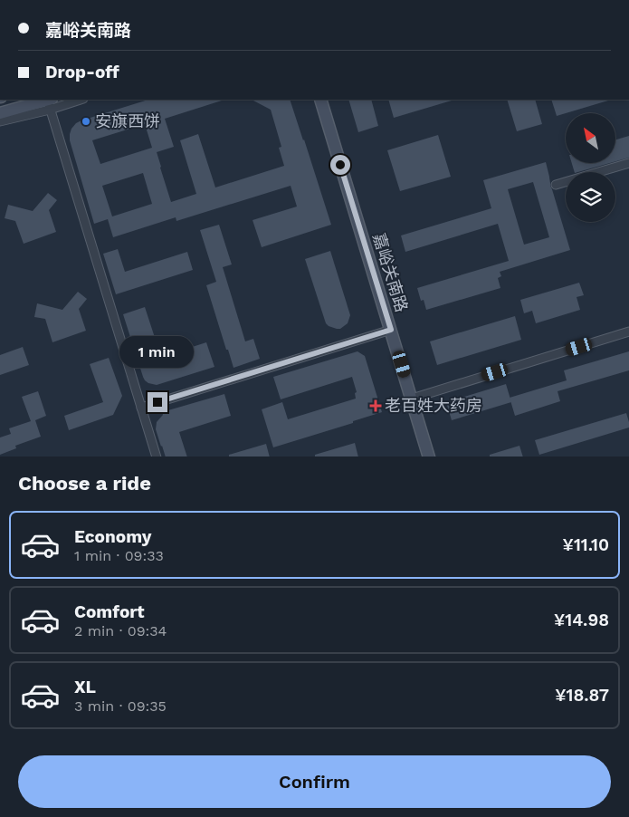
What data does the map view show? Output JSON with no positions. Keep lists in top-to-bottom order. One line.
{"streets":{"main road":["嘉峪关南路"]},"places":{"other":["安旗西饼"],"health":["老百姓大药房"]},"north":"top left","page":{"banner":["嘉峪关南路","Drop-off"],"bubble":"1 min","heading":"Choose a ride","list":[{"name":"Economy","note":"1 min · 09:33","value":"¥11.10"},{"name":"Comfort","note":"2 min · 09:34","value":"¥14.98"},{"name":"XL","note":"3 min · 09:35","value":"¥18.87"}],"buttons":"Confirm"}}
